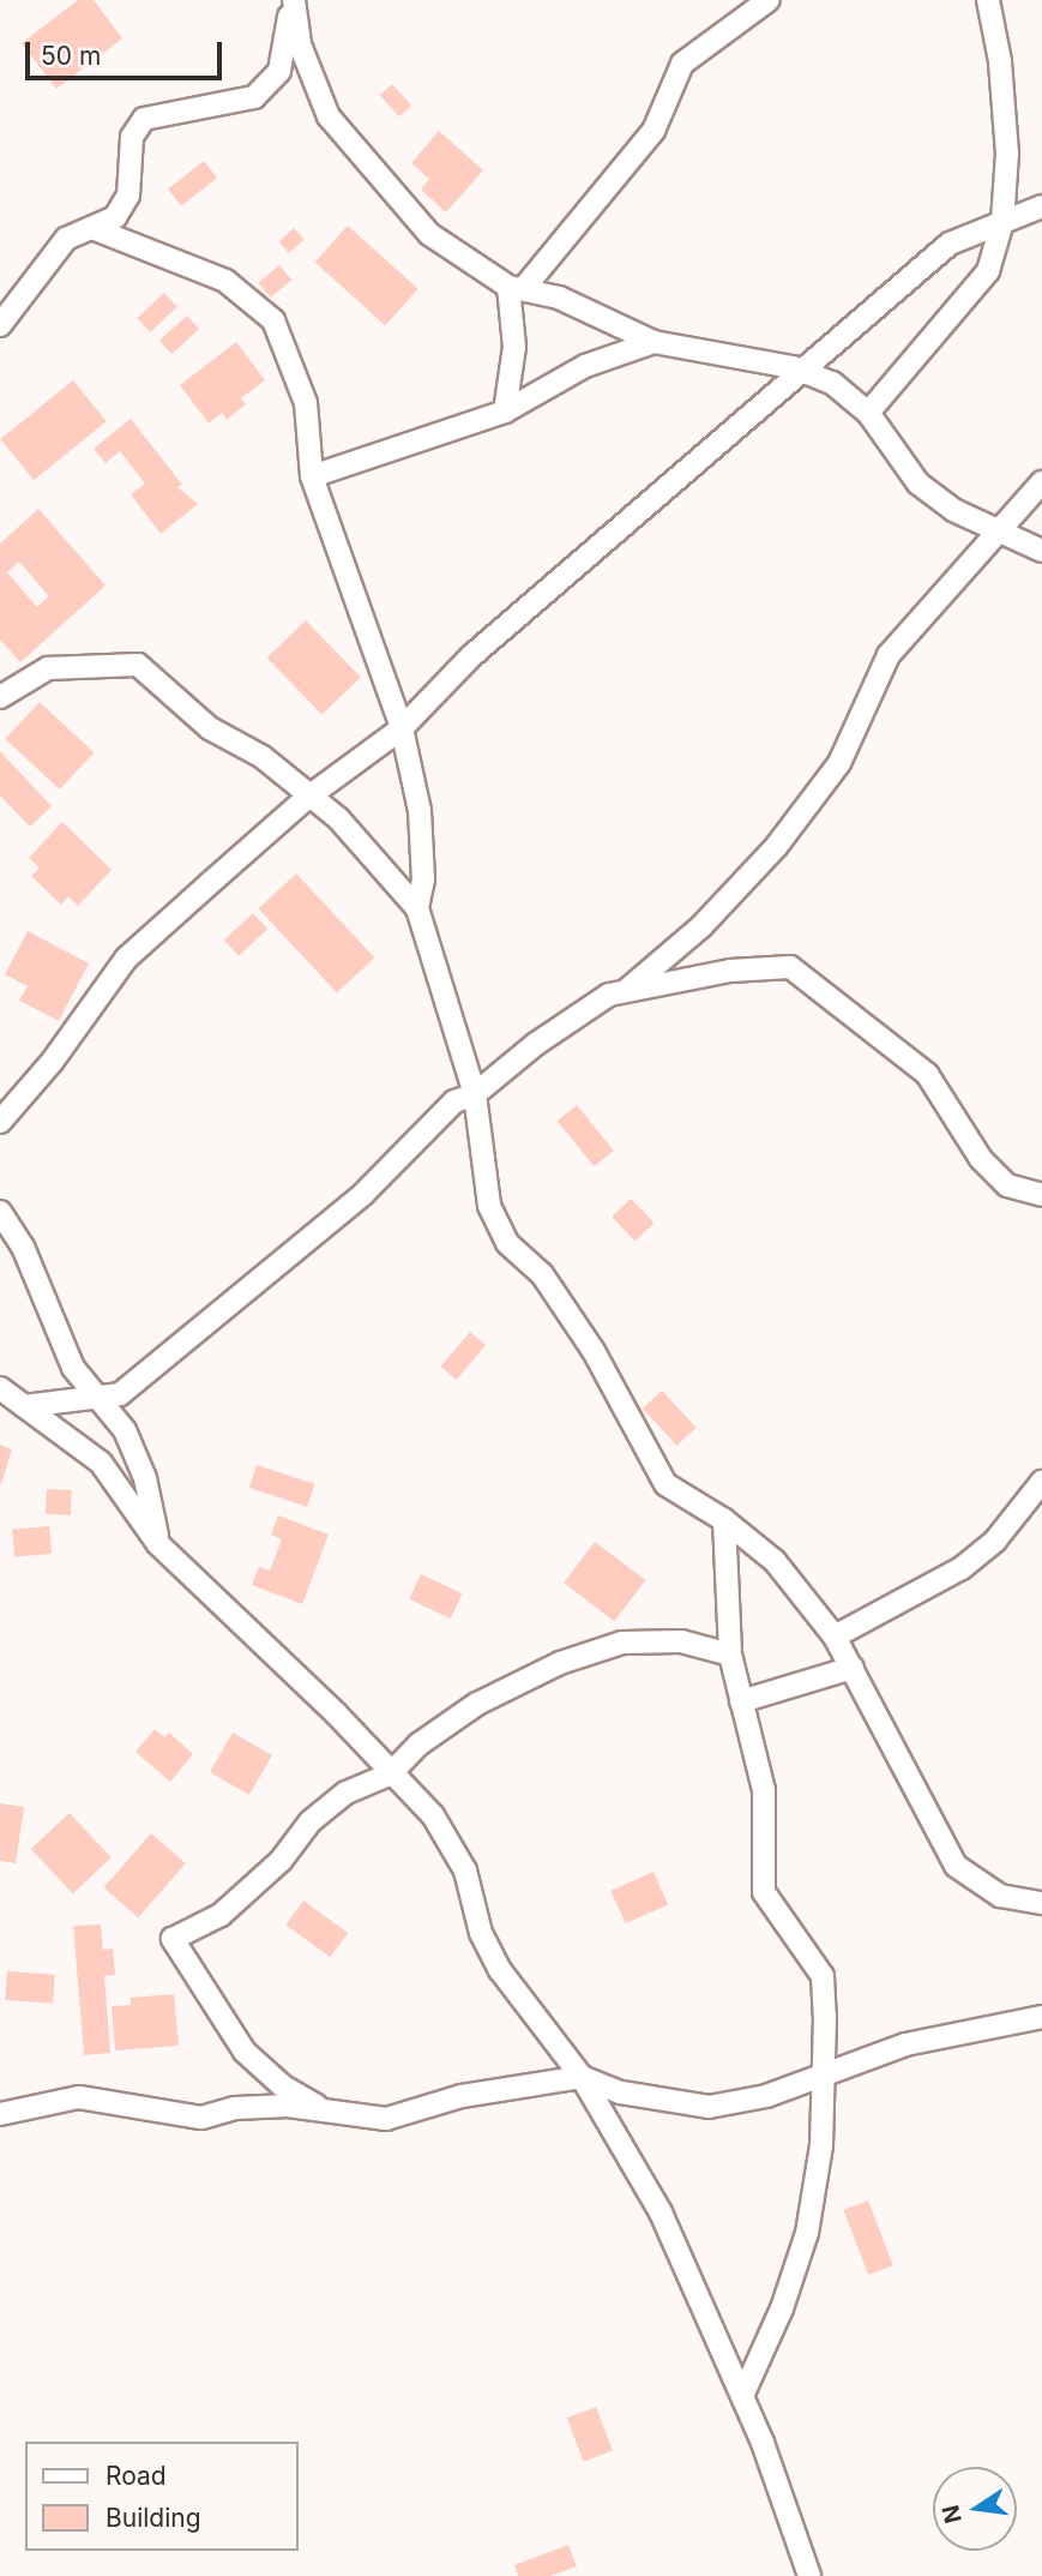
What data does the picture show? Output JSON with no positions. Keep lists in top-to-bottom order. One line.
{"legend":["Road","Building"],"scale_bar":"50 m","north":"left"}
